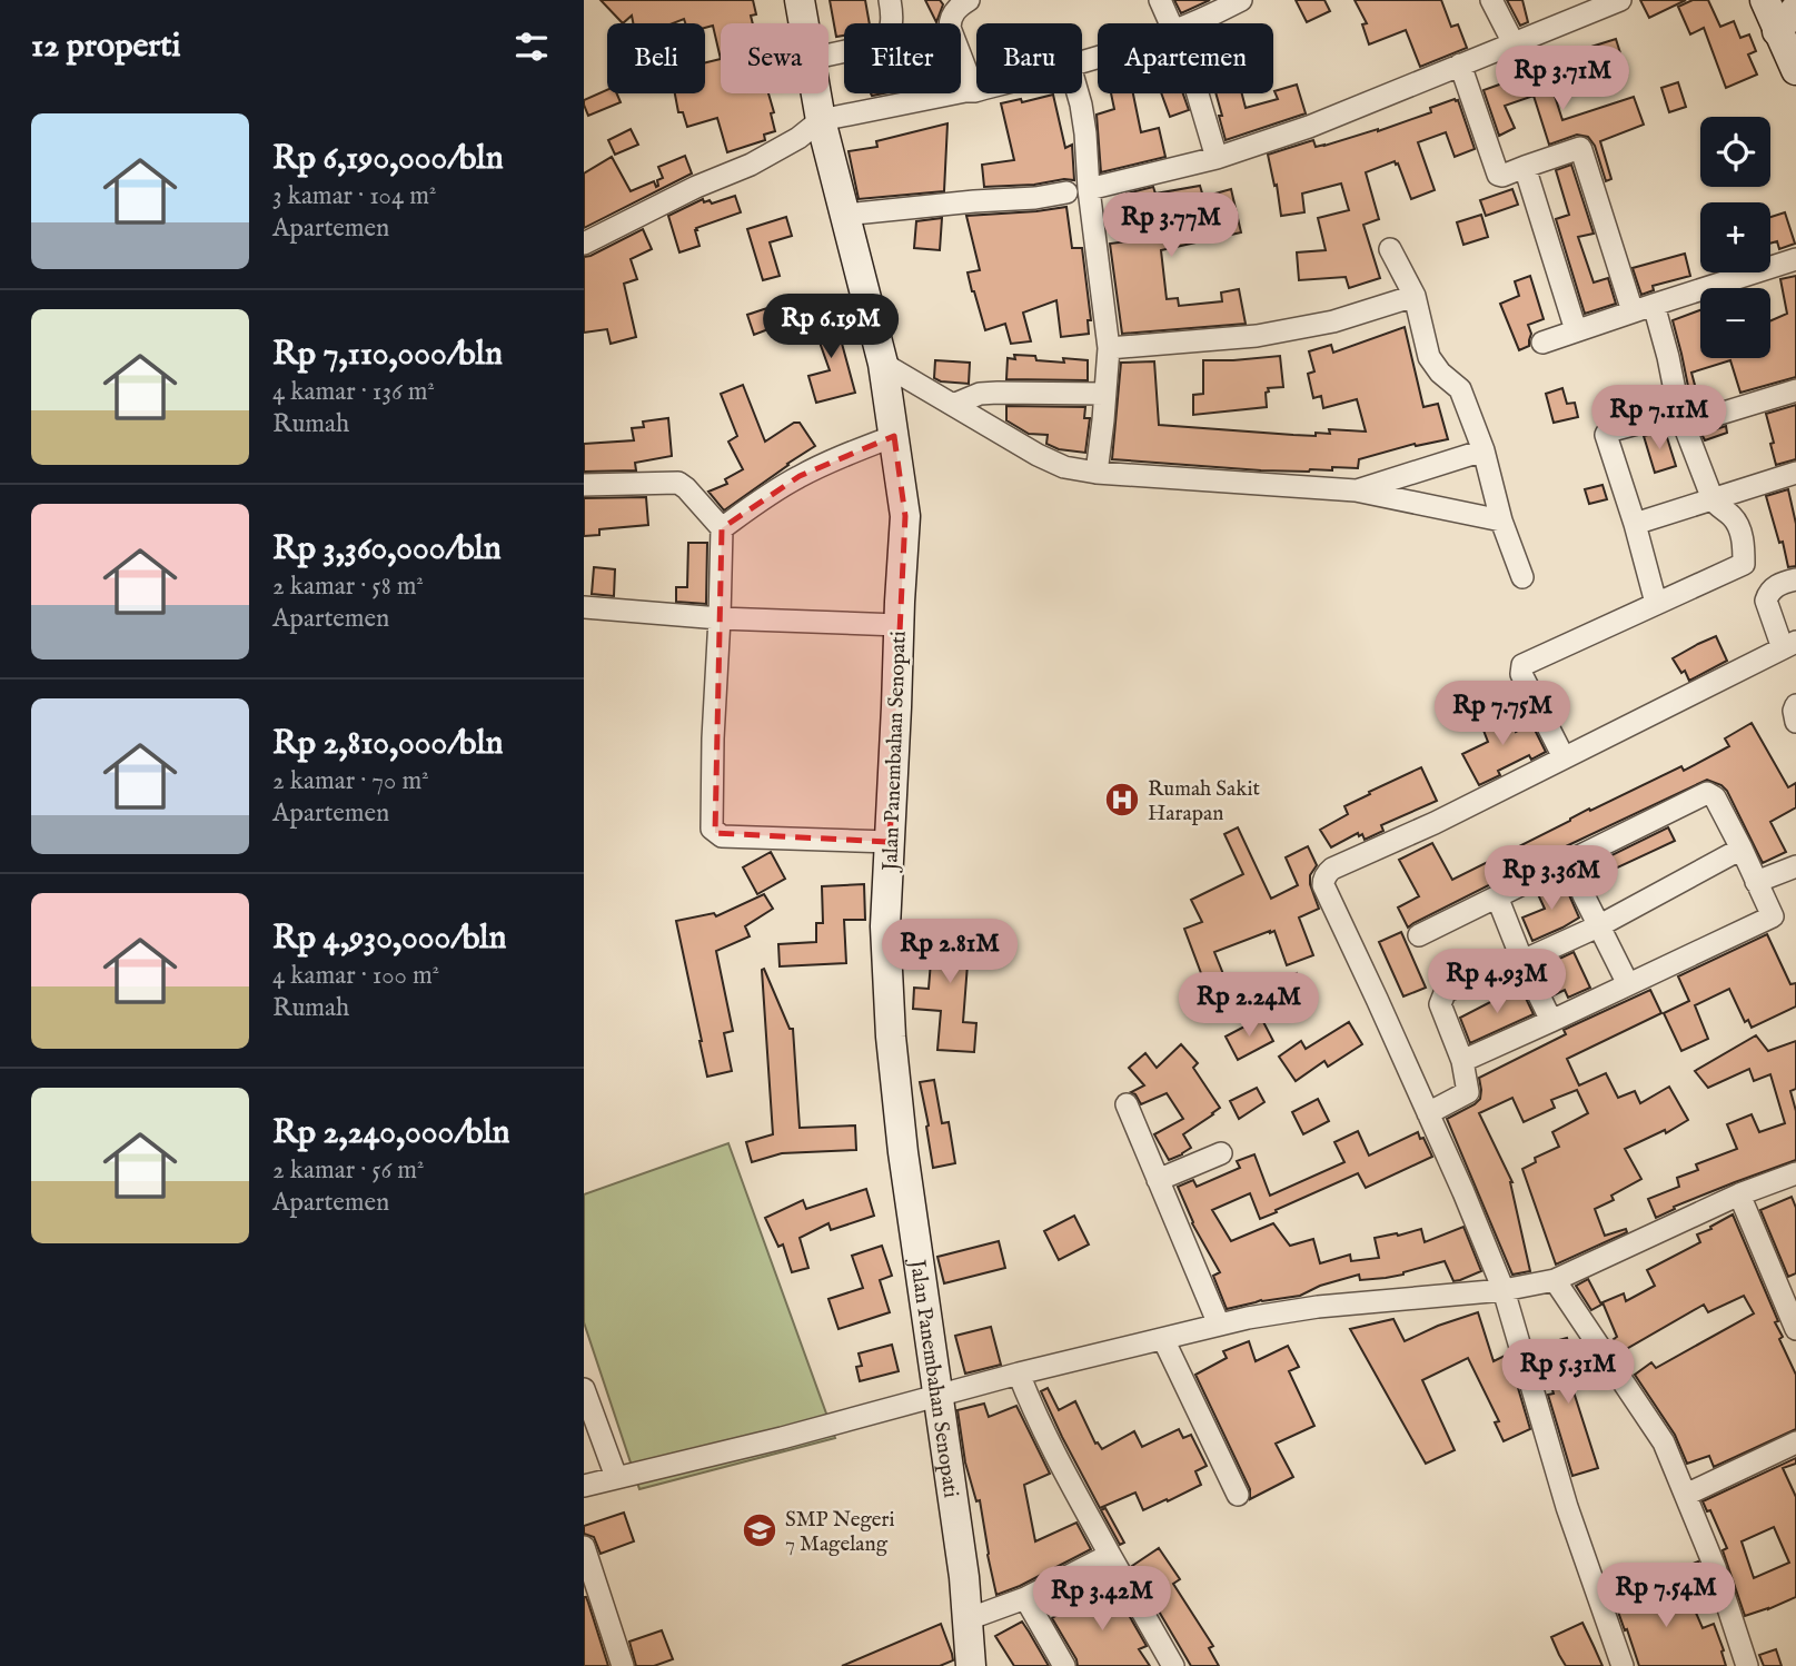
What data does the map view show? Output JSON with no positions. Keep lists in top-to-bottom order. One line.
{"streets":{"main road":["Jalan Panembahan Senopati"]},"places":{"hospital":["Rumah Sakit Harapan"],"school or university":["SMP Negeri 7 Magelang"]},"page":{"heading":"12 properti","chip":["Beli","Sewa","Filter","Baru","Apartemen"],"price":["Rp 3.71M","Rp 3.77M","Rp 6.19M","Rp 7.11M","Rp 7.75M","Rp 3.36M","Rp 2.81M","Rp 4.93M","Rp 2.24M","Rp 5.31M","Rp 7.54M","Rp 3.42M"],"list":[{"name":"Rp 6,190,000/bln","note":"3 kamar · 104 m² · Apartemen"},{"name":"Rp 7,110,000/bln","note":"4 kamar · 136 m² · Rumah"},{"name":"Rp 3,360,000/bln","note":"2 kamar · 58 m² · Apartemen"},{"name":"Rp 2,810,000/bln","note":"2 kamar · 70 m² · Apartemen"},{"name":"Rp 4,930,000/bln","note":"4 kamar · 100 m² · Rumah"},{"name":"Rp 2,240,000/bln","note":"2 kamar · 56 m² · Apartemen"}],"map_buttons":["+","−"]}}
